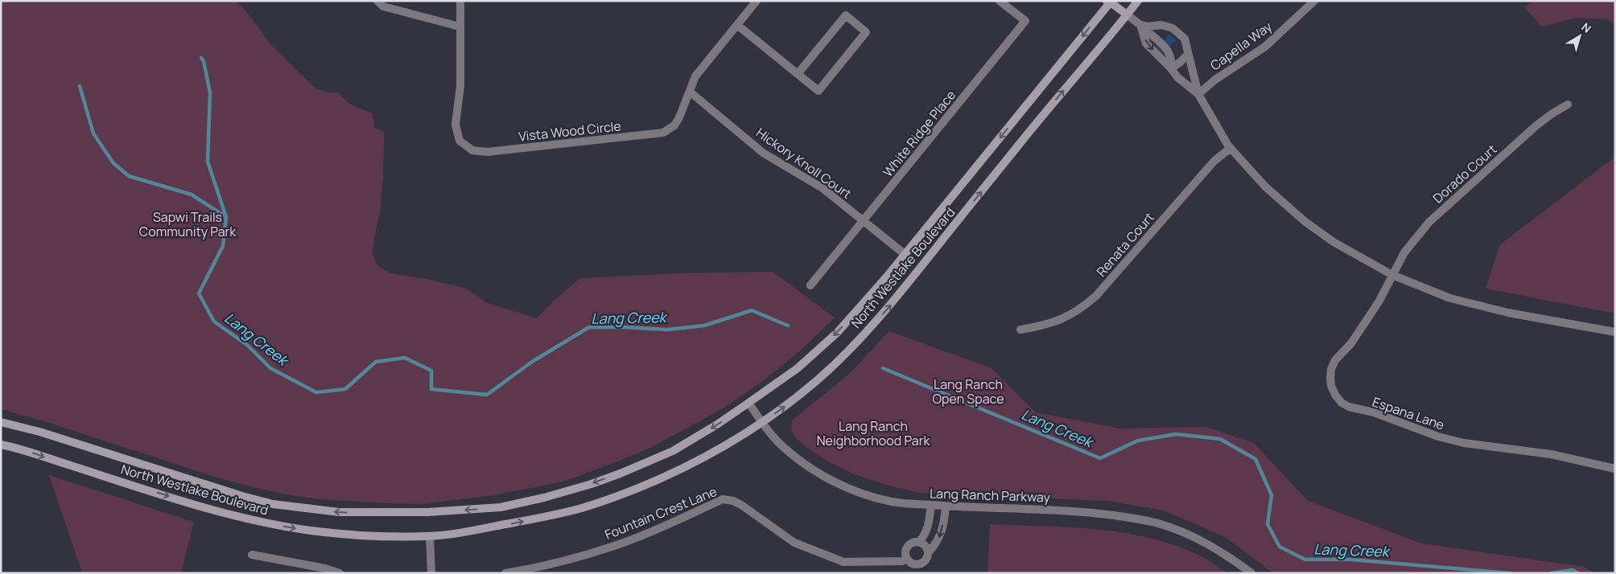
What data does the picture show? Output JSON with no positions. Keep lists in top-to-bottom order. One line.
{"streets":{"main road":["North Westlake Boulevard"],"street":["Capella Way","Vista Wood Circle","White Ridge Place","Hickory Knoll Court","Dorado Court","Renata Court","Espana Lane","Lang Ranch Parkway","Fountain Crest Lane"]},"crossings":[["Vista Wood Circle","Hickory Knoll Court"],["White Ridge Place","Hickory Knoll Court"],["Hickory Knoll Court","North Westlake Boulevard"],["Dorado Court","Espana Lane"],["North Westlake Boulevard","Lang Ranch Parkway"],["Lang Ranch Parkway","Fountain Crest Lane"]],"water":["Lang Creek"],"parks":["Sapwi Trails Community Park","Lang Ranch Open Space","Lang Ranch Neighborhood Park"],"north":"top right"}
